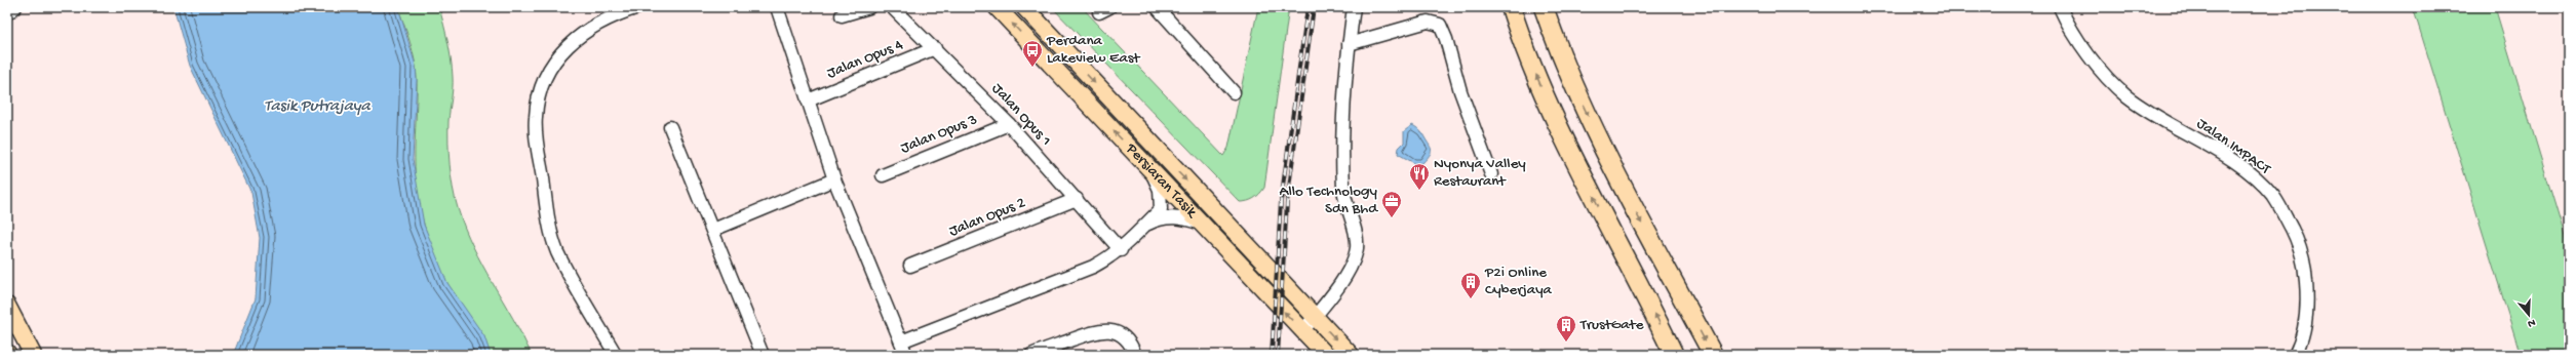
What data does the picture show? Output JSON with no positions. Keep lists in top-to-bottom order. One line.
{"streets":{"main road":["Persiaran Tasik"],"street":["Jalan Opus 4","Jalan Opus 1","Jalan Opus 3","Jalan IMPACT","Jalan Opus 2"]},"crossings":[["Jalan Opus 4","Jalan Opus 1"],["Jalan Opus 1","Jalan Opus 3"],["Jalan Opus 1","Jalan Opus 2"]],"water":["Tasik Putrajaya"],"places":{"bus stop":["Perdana Lakeview East"],"restaurant":["Nyonya Valley Restaurant"],"office":["Allo Technology Sdn Bhd"],"building":["P2i Online Cyberjaya","TrustGate"]},"north":"bottom"}
